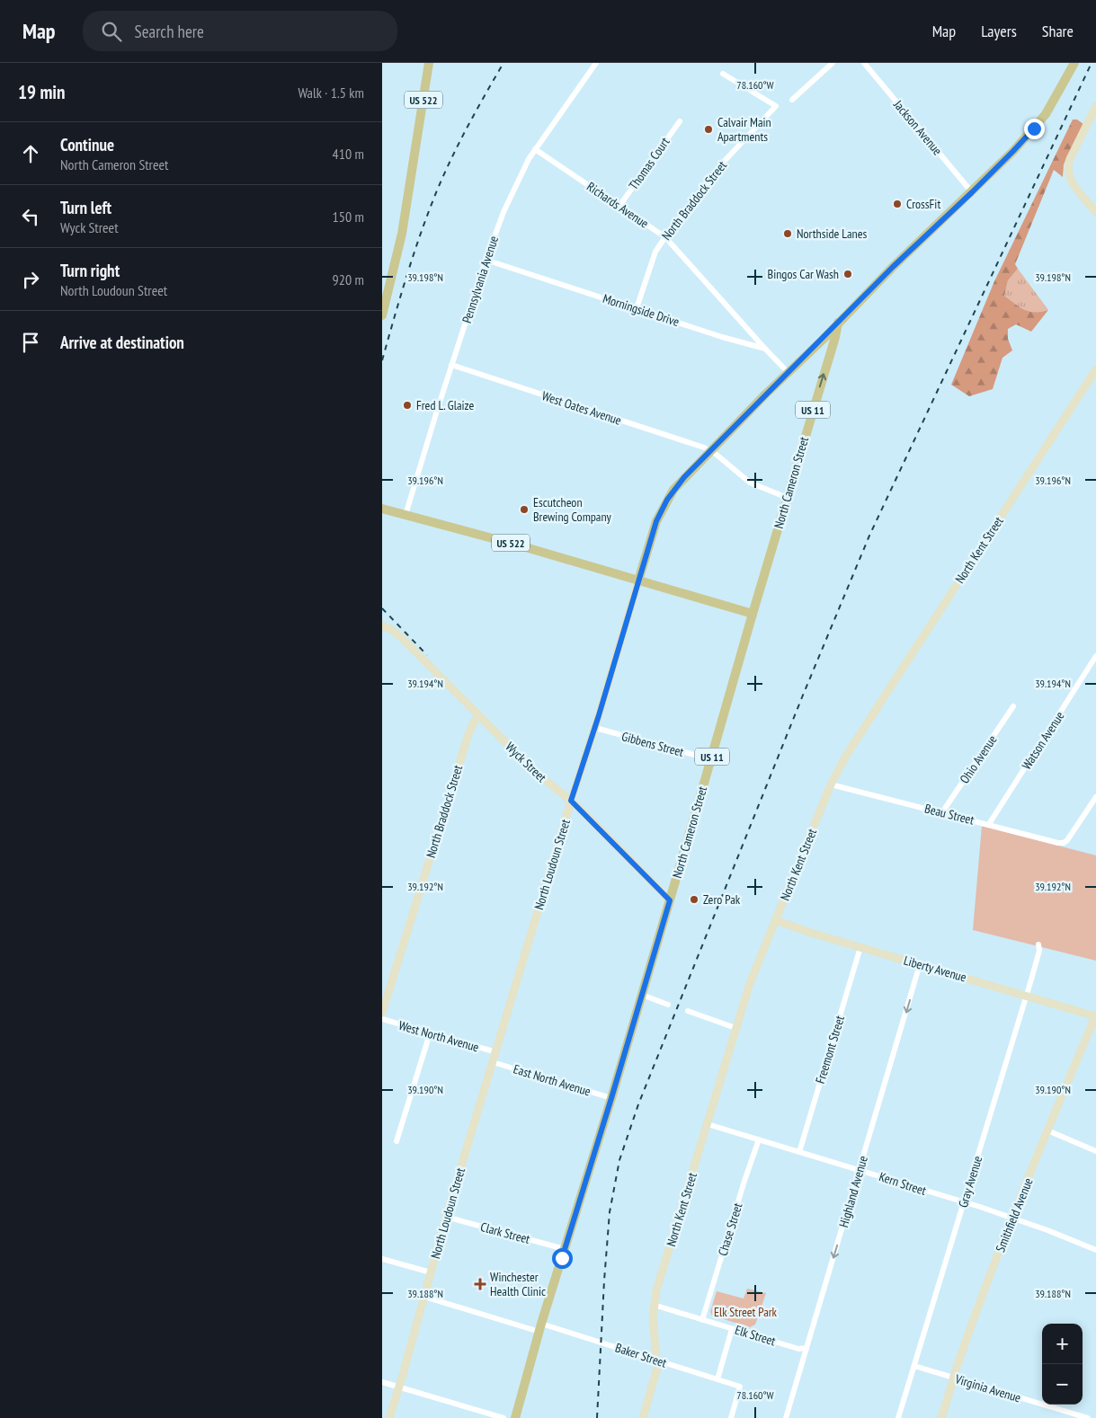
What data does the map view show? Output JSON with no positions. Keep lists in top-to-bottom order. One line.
{"streets":{"main road":["US 522","US 11","North Cameron Street","North Loudoun Street"],"street":["Jackson Avenue","Thomas Court","North Braddock Street","Richards Avenue","Pennsylvania Avenue","Morningside Drive","West Oates Avenue","North Kent Street","Watson Avenue","Gibbens Street","Ohio Avenue","Wyck Street","Beau Street","Liberty Avenue","West North Avenue","Freemont Street","East North Avenue","Gray Avenue","Kern Street","Highland Avenue","Smithfield Avenue","Chase Street","Clark Street","Elk Street","Baker Street","Virginia Avenue"]},"crossings":[["US 522","Pennsylvania Avenue"],["US 522","North Loudoun Street"],["Jackson Avenue","North Loudoun Street"],["Thomas Court","Richards Avenue"],["North Braddock Street","Richards Avenue"],["North Braddock Street","Morningside Drive"],["North Braddock Street","Wyck Street"],["Richards Avenue","Pennsylvania Avenue"],["Richards Avenue","Morningside Drive"],["Pennsylvania Avenue","Morningside Drive"],["Pennsylvania Avenue","West Oates Avenue"],["West Oates Avenue","North Loudoun Street"],["North Cameron Street","Gibbens Street"],["North Cameron Street","Wyck Street"],["North Cameron Street","North Loudoun Street"],["North Cameron Street","East North Avenue"],["North Cameron Street","Clark Street"],["North Cameron Street","Baker Street"],["North Kent Street","Beau Street"],["North Kent Street","Liberty Avenue"],["North Kent Street","Kern Street"],["North Kent Street","Elk Street"],["North Kent Street","Baker Street"],["Watson Avenue","Beau Street"],["Gibbens Street","North Loudoun Street"],["Ohio Avenue","Beau Street"],["Wyck Street","North Loudoun Street"],["North Loudoun Street","West North Avenue"],["North Loudoun Street","East North Avenue"],["North Loudoun Street","Clark Street"],["North Loudoun Street","Baker Street"],["Liberty Avenue","Freemont Street"],["Liberty Avenue","Gray Avenue"],["Liberty Avenue","Highland Avenue"],["Liberty Avenue","Smithfield Avenue"],["Freemont Street","Kern Street"],["Gray Avenue","Kern Street"],["Gray Avenue","Virginia Avenue"],["Kern Street","Highland Avenue"],["Kern Street","Smithfield Avenue"],["Kern Street","Chase Street"],["Highland Avenue","Elk Street"],["Smithfield Avenue","Virginia Avenue"],["Chase Street","Elk Street"]],"one_way":["Highland Avenue"],"parks":["Elk Street Park"],"places":{"other":["Calvair Main Apartments","CrossFit","Northside Lanes","Bingos Car Wash","Fred L. Glaize","Escutcheon Brewing Company","Zero Pak"],"health":["Winchester Health Clinic"]},"page":{"header":"Map","search":"Search here","nav":["Map","Layers","Share"],"heading":["19 min","Walk · 1.5 km"],"list":[["Continue","North Cameron Street","410 m"],["Turn left","Wyck Street","150 m"],["Turn right","North Loudoun Street","920 m"],"Arrive at destination"],"map_buttons":["+","−"]},"coordinates":["78.160°W","39.198°N","39.196°N","39.194°N","39.192°N","39.190°N","39.188°N"]}
